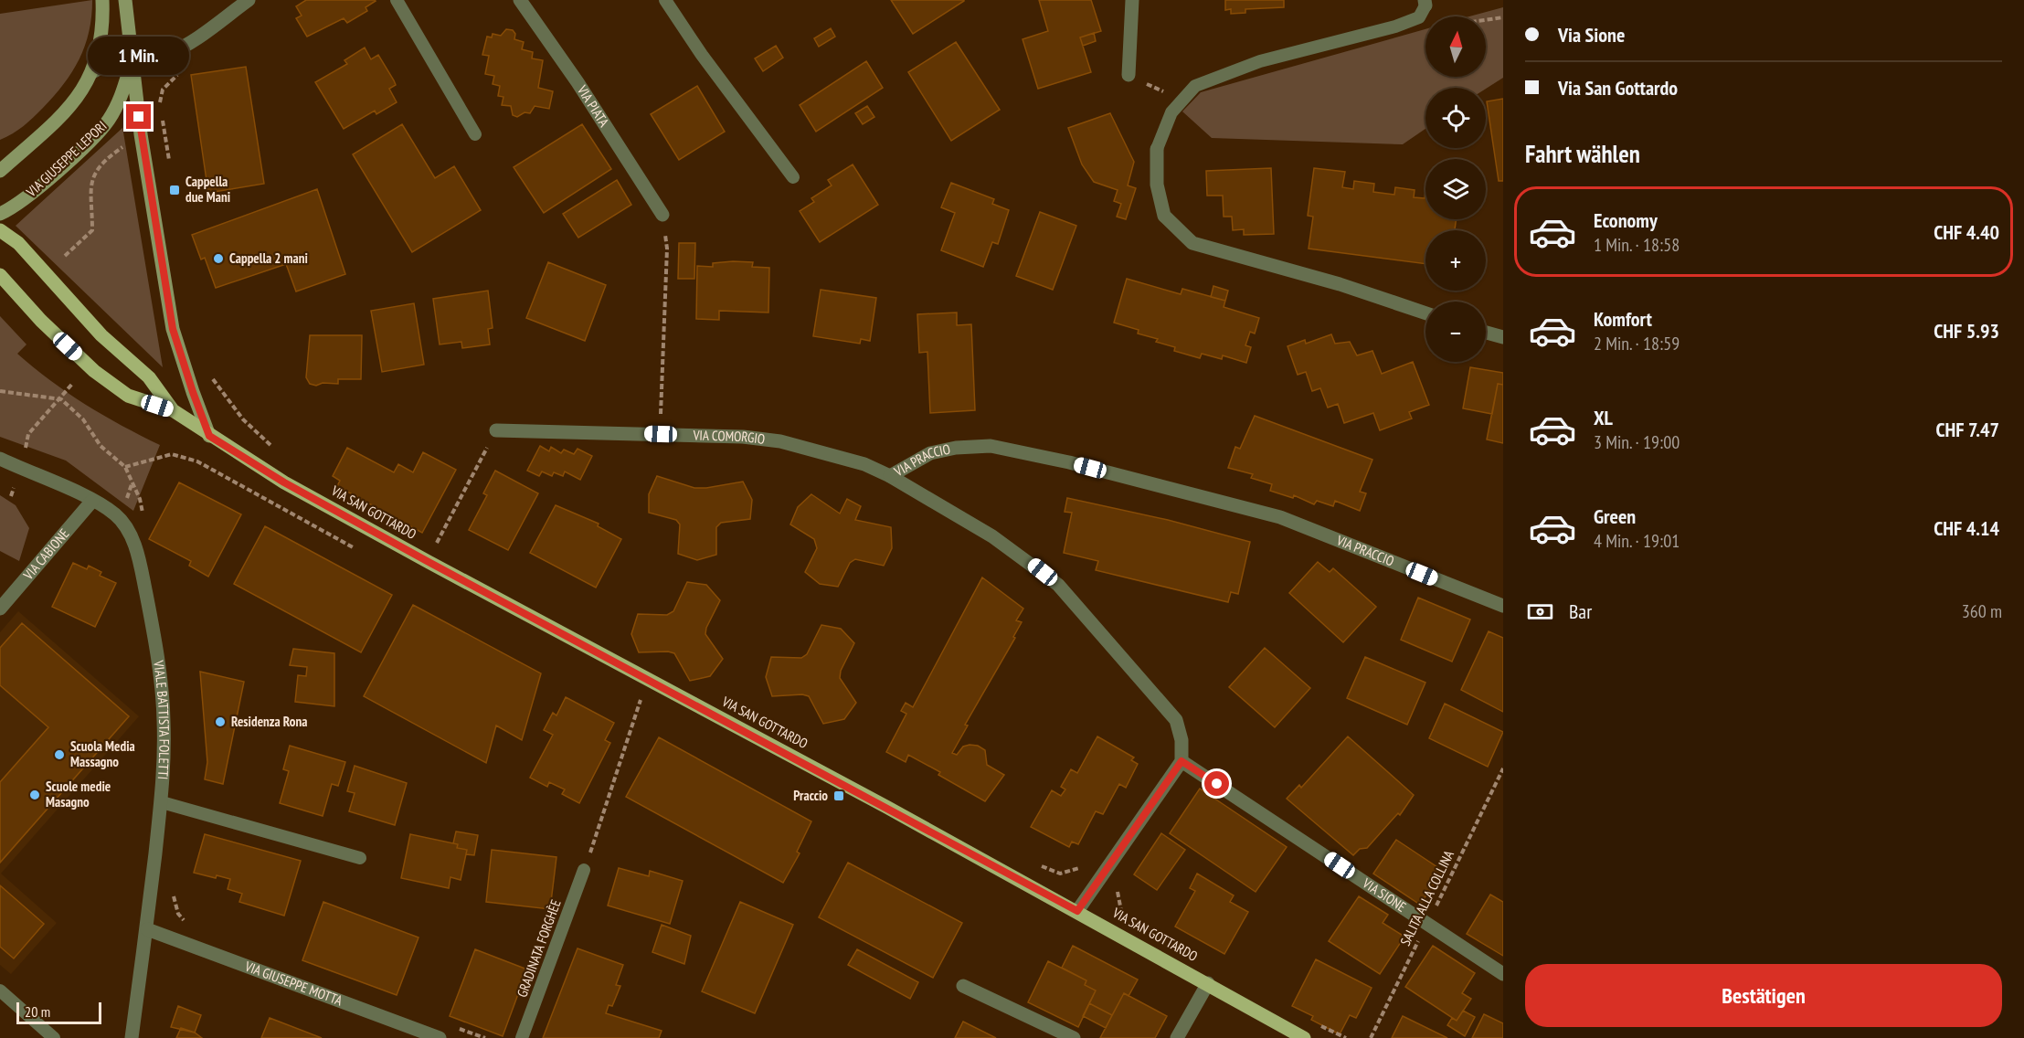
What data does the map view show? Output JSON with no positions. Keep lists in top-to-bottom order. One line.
{"streets":{"main road":["VIA GIUSEPPE LEPORI","VIA SAN GOTTARDO"],"street":["VIA PIATA","VIA COMORGIO","VIA PRACCIO","VIA CABIONE","VIALE BATTISTA FOLETTI","VIA SIONE","VIA GIUSEPPE MOTTA"],"lane":["GRADINATA FORGHÈE"],"path":["SALITA ALLA COLLINA"]},"crossings":[["VIA COMORGIO","VIA PRACCIO"],["VIA PRACCIO","VIA SIONE"],["VIA CABIONE","VIALE BATTISTA FOLETTI"],["VIALE BATTISTA FOLETTI","VIA GIUSEPPE MOTTA"],["VIA SIONE","SALITA ALLA COLLINA"]],"places":{"transit":["Cappella due Mani","Praccio"],"other":["Cappella 2 mani","Residenza Rona","Scuola Media Massagno","Scuole medie Masagno"]},"scale_bar":"20 m","north":"top","page":{"banner":["Via Sione","Via San Gottardo"],"map_buttons":["+","−"],"bubble":"1 Min.","heading":"Fahrt wählen","list":[{"name":"Economy","note":"1 Min. · 18:58","value":"CHF 4.40"},{"name":"Komfort","note":"2 Min. · 18:59","value":"CHF 5.93"},{"name":"XL","note":"3 Min. · 19:00","value":"CHF 7.47"},{"name":"Green","note":"4 Min. · 19:01","value":"CHF 4.14"}],"pay":["Bar","360 m"],"buttons":"Bestätigen","scale":"20 m"}}
